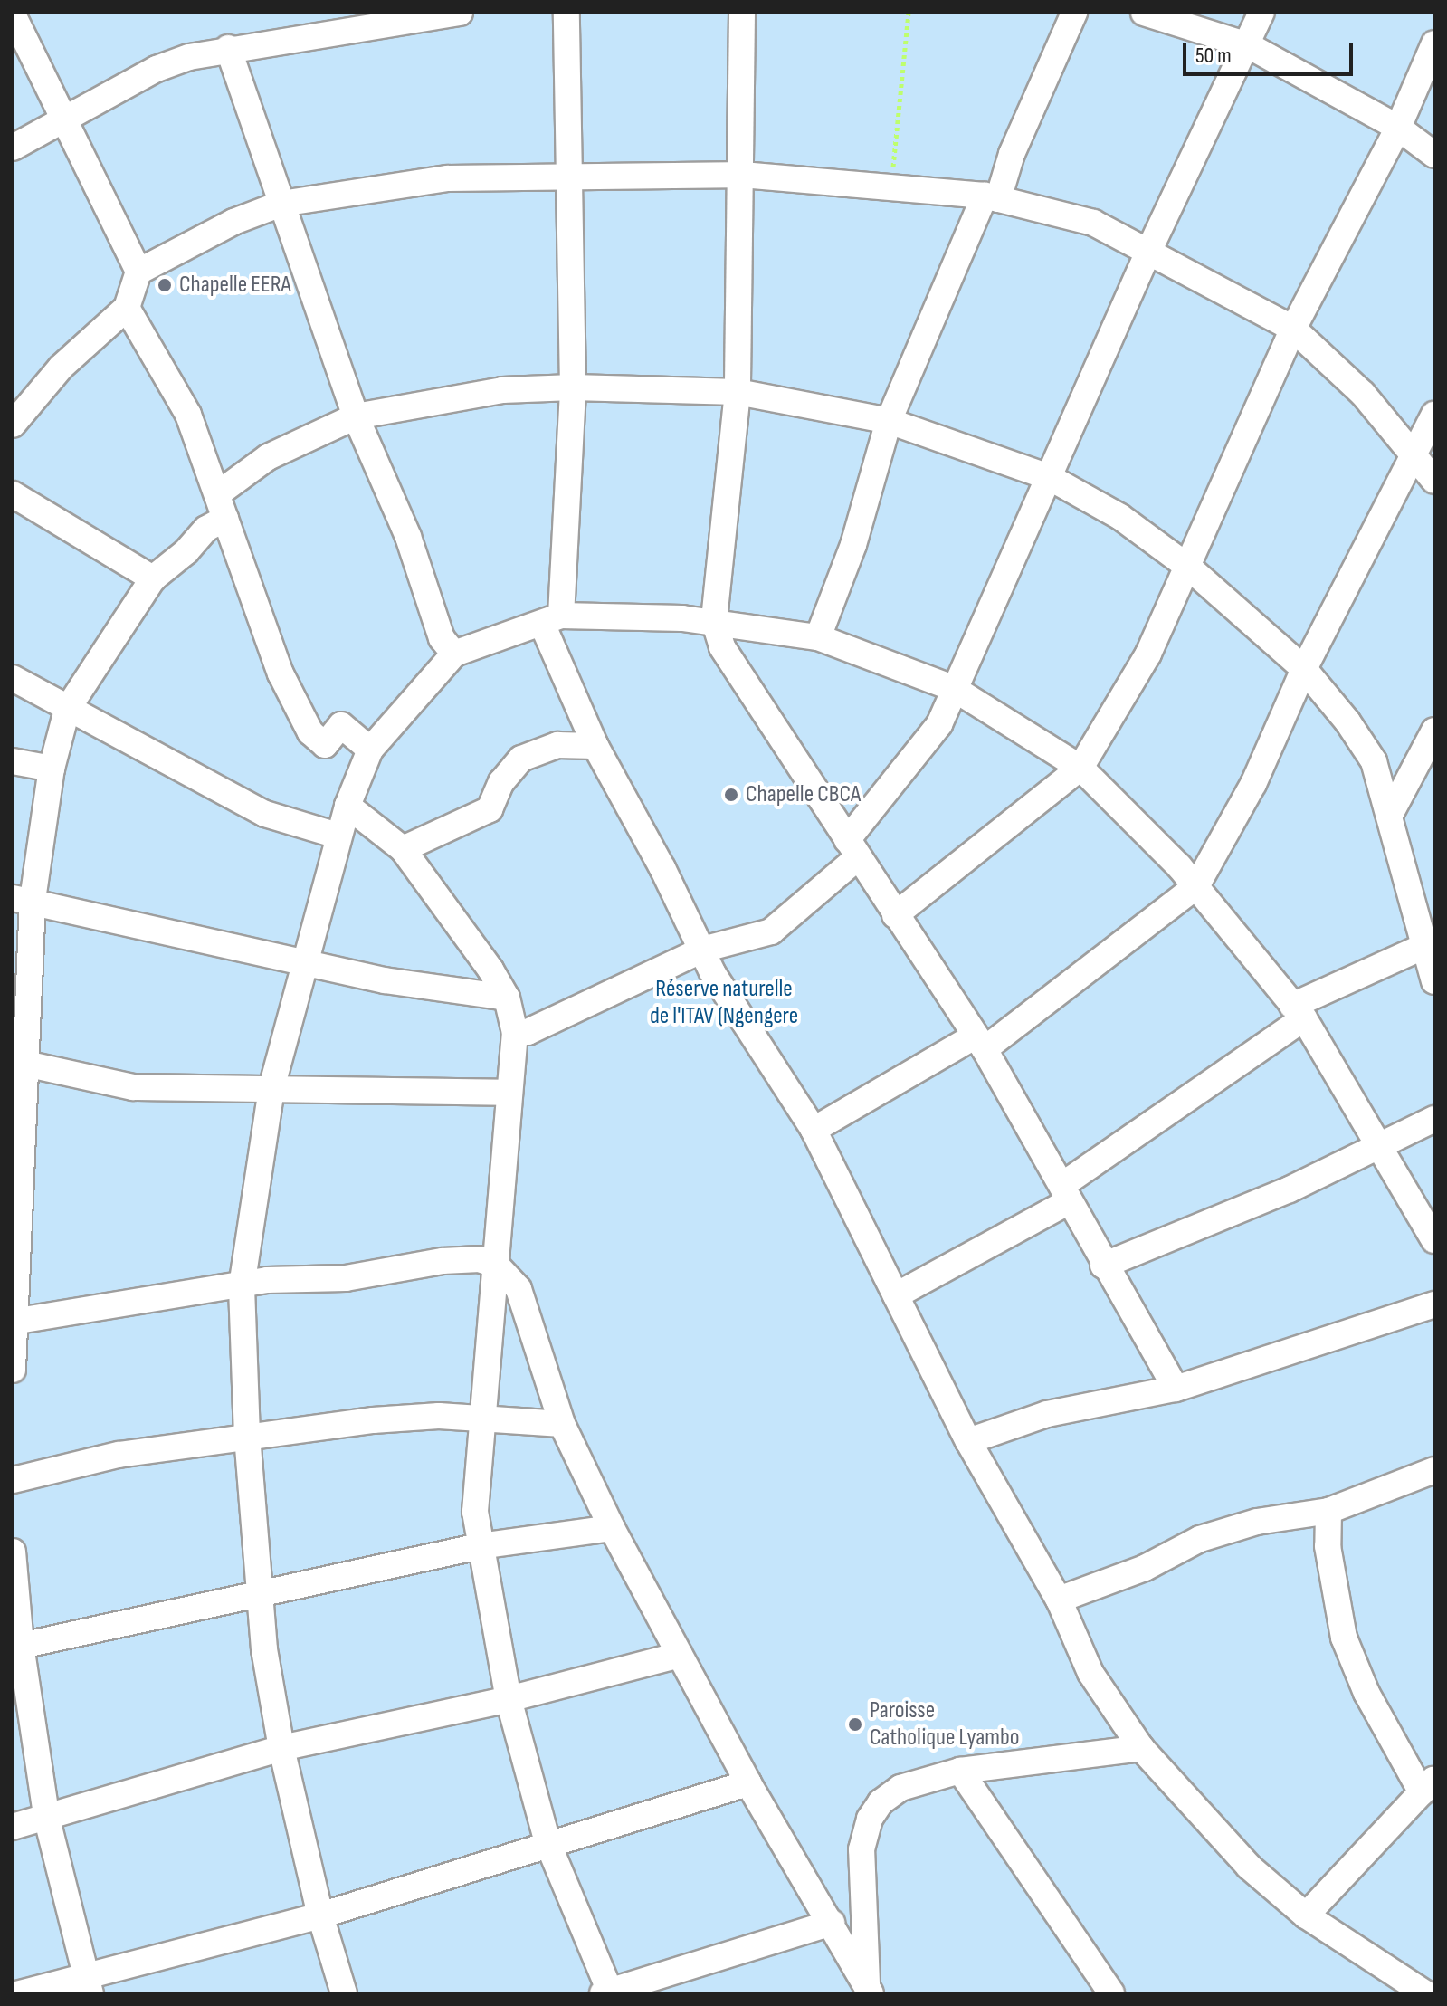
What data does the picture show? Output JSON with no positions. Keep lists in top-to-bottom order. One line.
{"parks":["Réserve naturelle de l'ITAV (Ngengere"],"places":["Chapelle EERA","Chapelle CBCA","Paroisse Catholique Lyambo"],"scale_bar":"50 m"}
